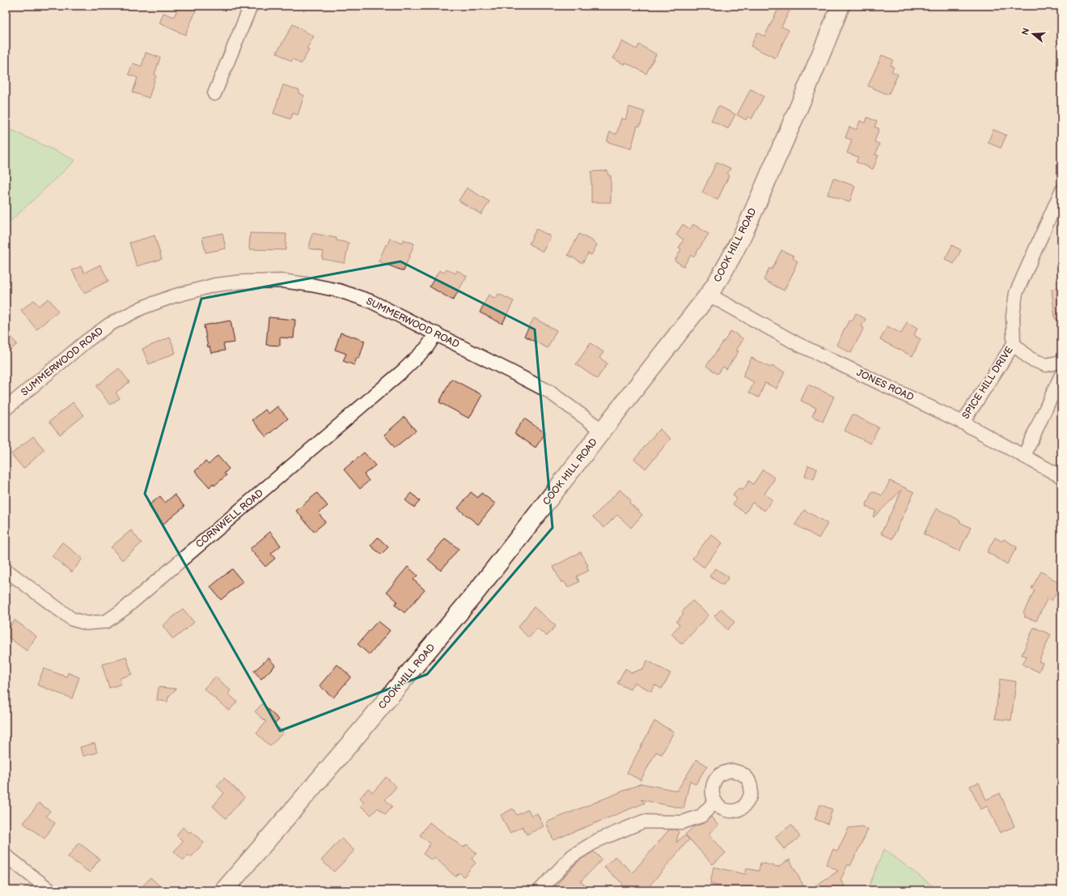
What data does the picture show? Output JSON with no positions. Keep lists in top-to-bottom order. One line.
{"streets":{"street":["COOK HILL ROAD","SUMMERWOOD ROAD","SPICE HILL DRIVE","JONES ROAD","CORNWELL ROAD"]},"crossings":[["COOK HILL ROAD","SUMMERWOOD ROAD"],["COOK HILL ROAD","JONES ROAD"],["SUMMERWOOD ROAD","CORNWELL ROAD"],["SPICE HILL DRIVE","JONES ROAD"]],"north":"left"}
